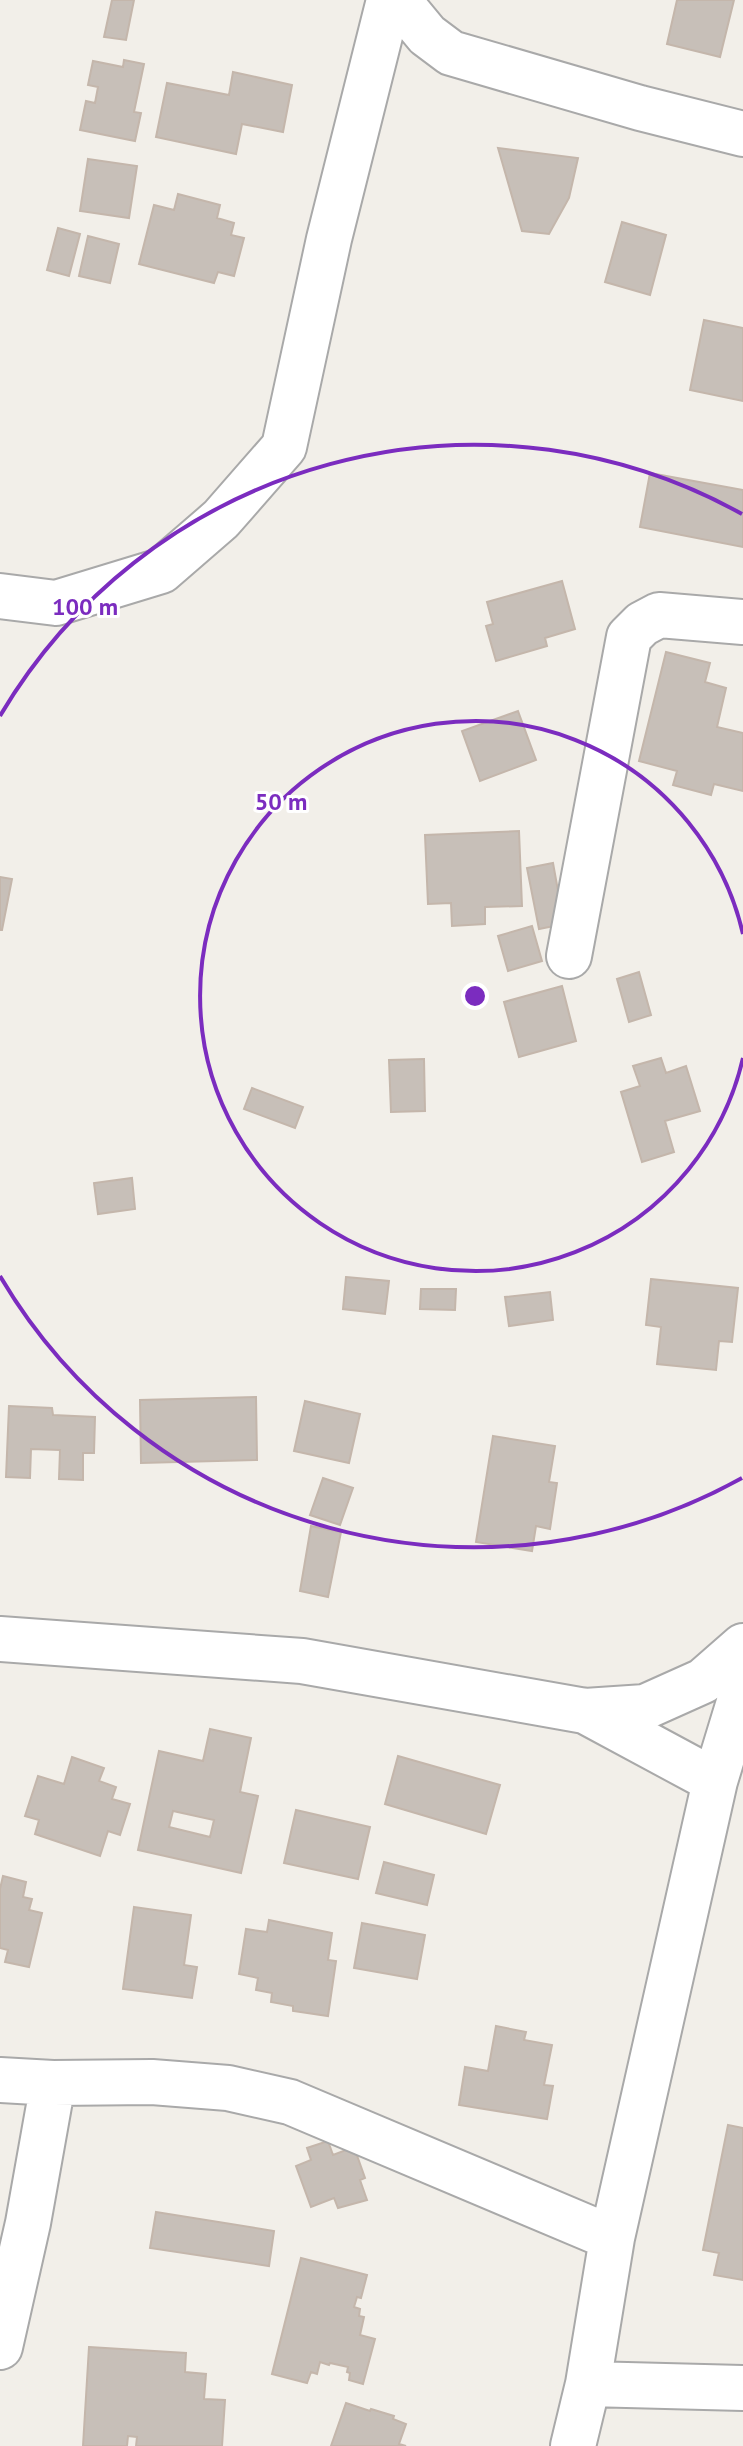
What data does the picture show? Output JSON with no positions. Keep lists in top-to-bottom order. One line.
{"rings":["100 m","50 m"]}
